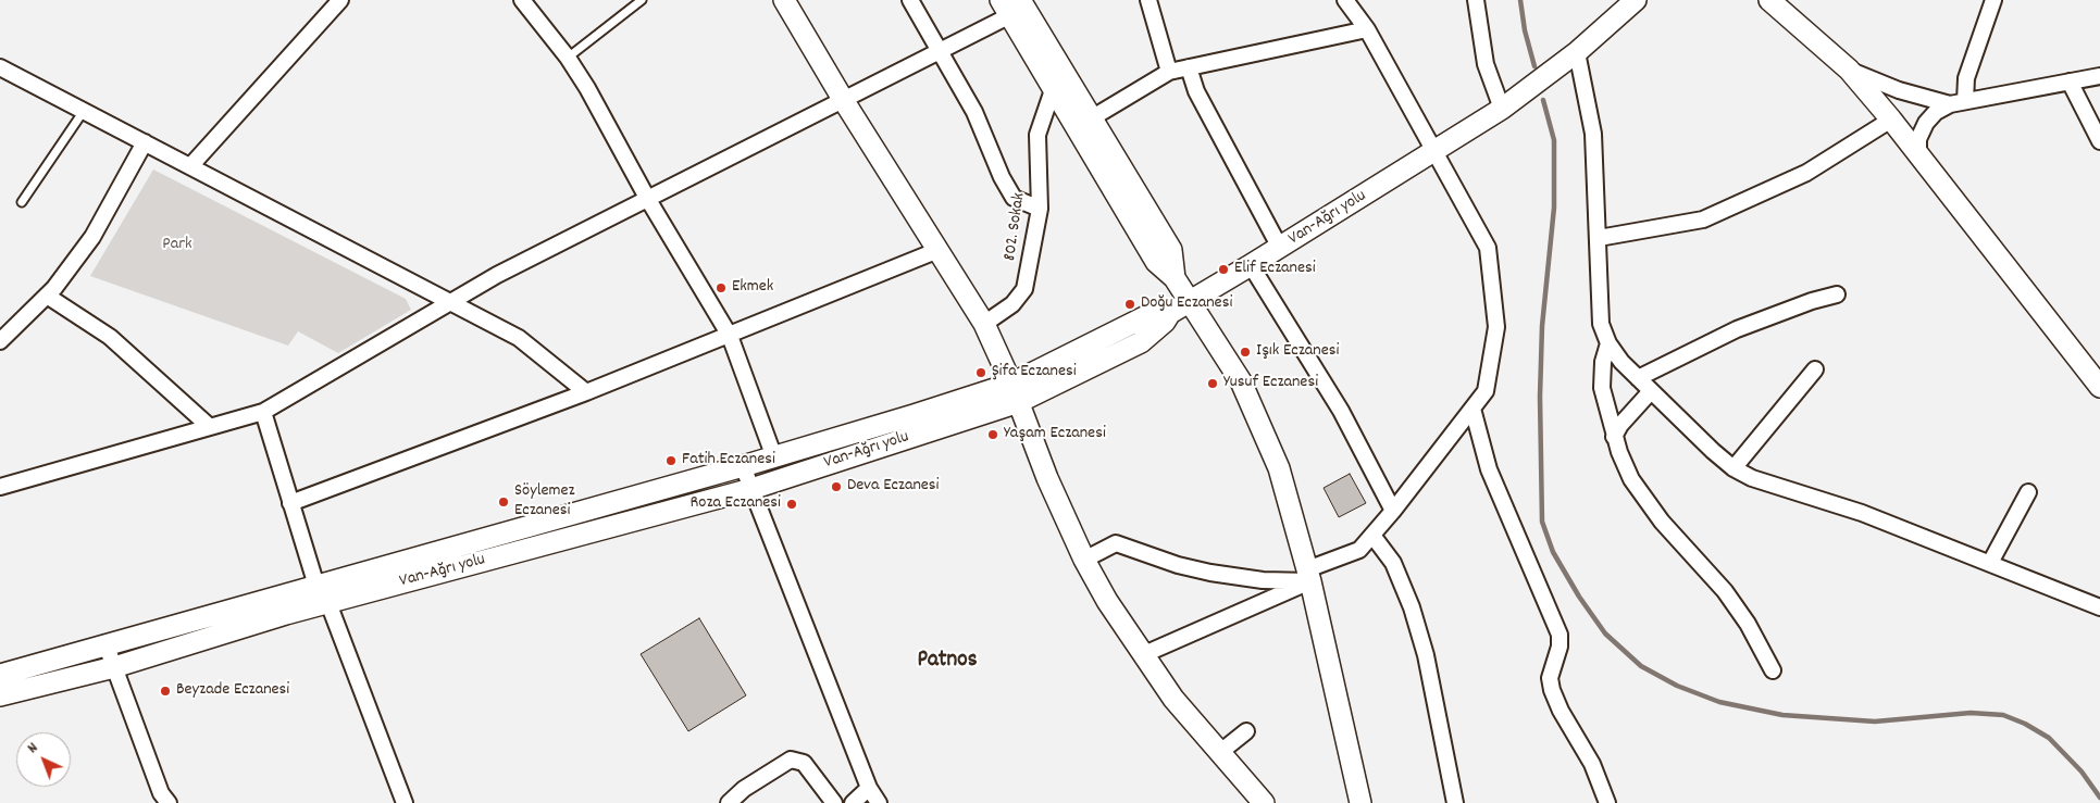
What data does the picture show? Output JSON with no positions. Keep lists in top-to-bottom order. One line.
{"streets":{"main road":["Van-Ağrı yolu"],"street":["802. Sokak"]},"districts":["Patnos"],"parks":["Park"],"places":["Elif Eczanesi","Ekmek","Doğu Eczanesi","Işık Eczanesi","Şifa Eczanesi","Yusuf Eczanesi","Yaşam Eczanesi","Fatih Eczanesi","Deva Eczanesi","Söylemez Eczanesi","Roza Eczanesi","Beyzade Eczanesi"],"north":"top left"}
